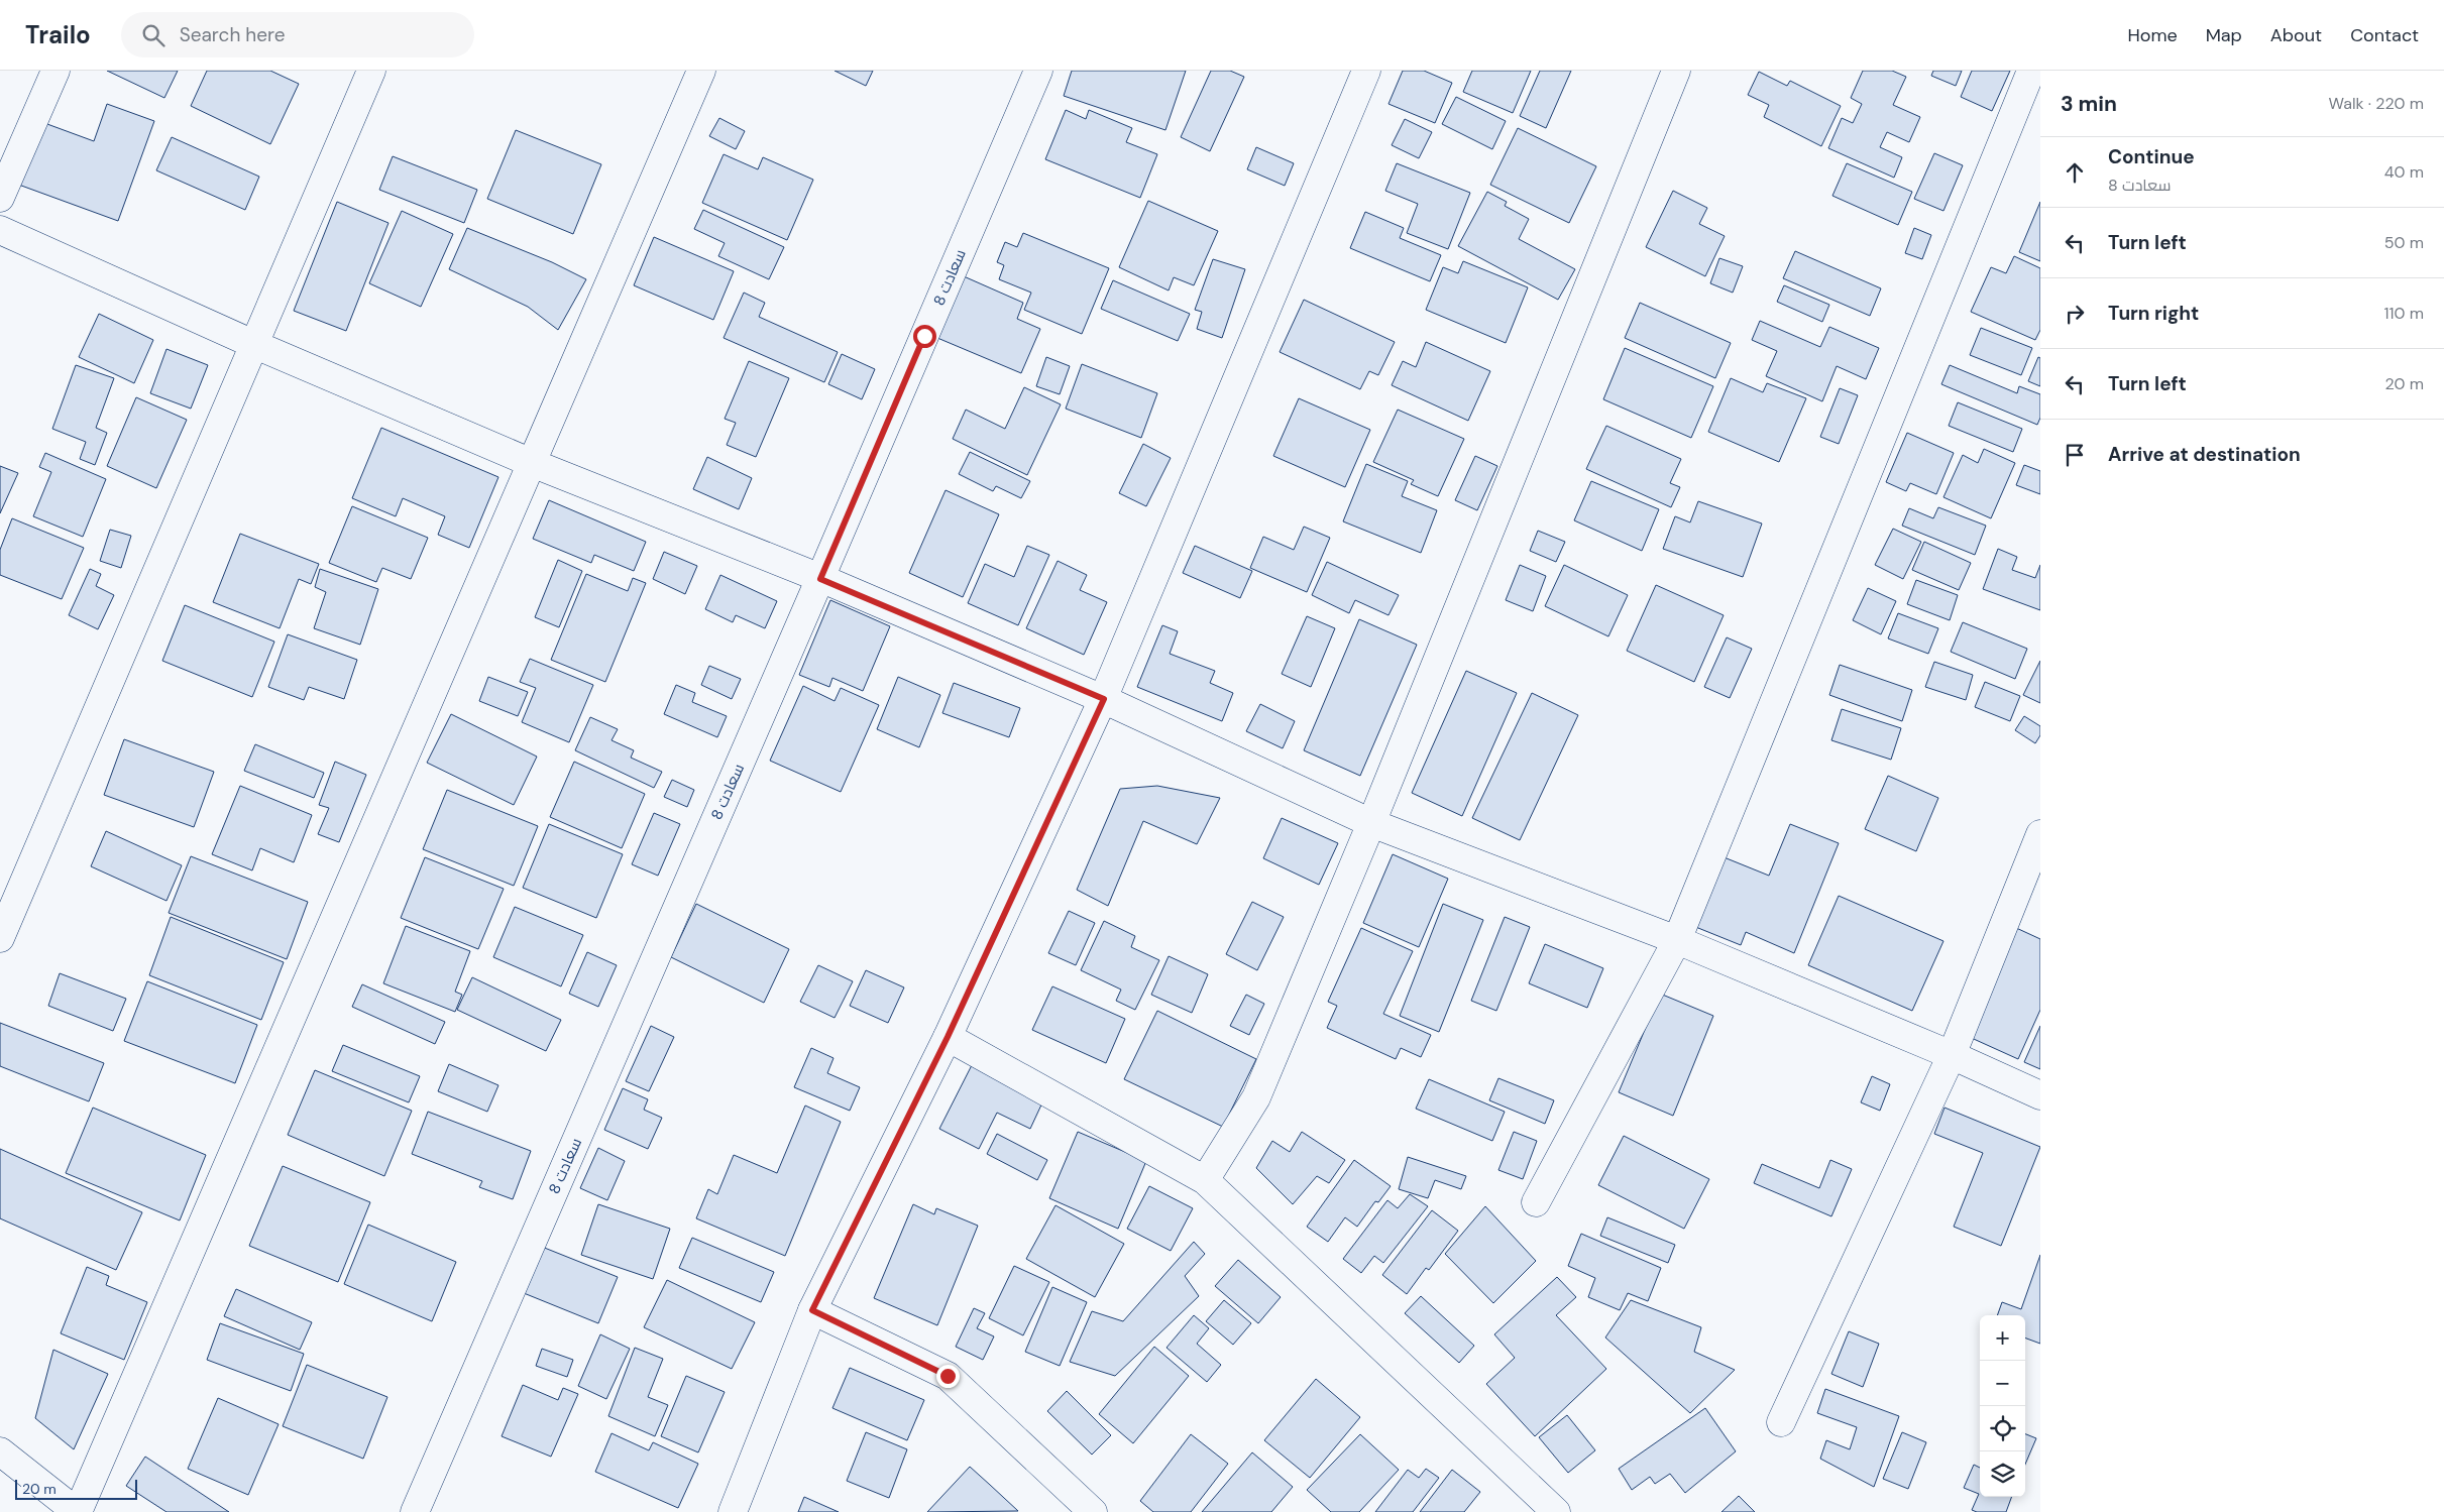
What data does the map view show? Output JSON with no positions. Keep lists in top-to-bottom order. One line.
{"streets":{"street":["سعادت 8"]},"scale_bar":"20 m","page":{"header":"Trailo","search":"Search here","nav":["Home","Map","About","Contact"],"heading":["3 min","Walk · 220 m"],"list":[["Continue","سعادت 8","40 m"],["Turn left","50 m"],["Turn right","110 m"],["Turn left","20 m"],"Arrive at destination"],"map_buttons":["+","−"],"scale":"20 m"}}
